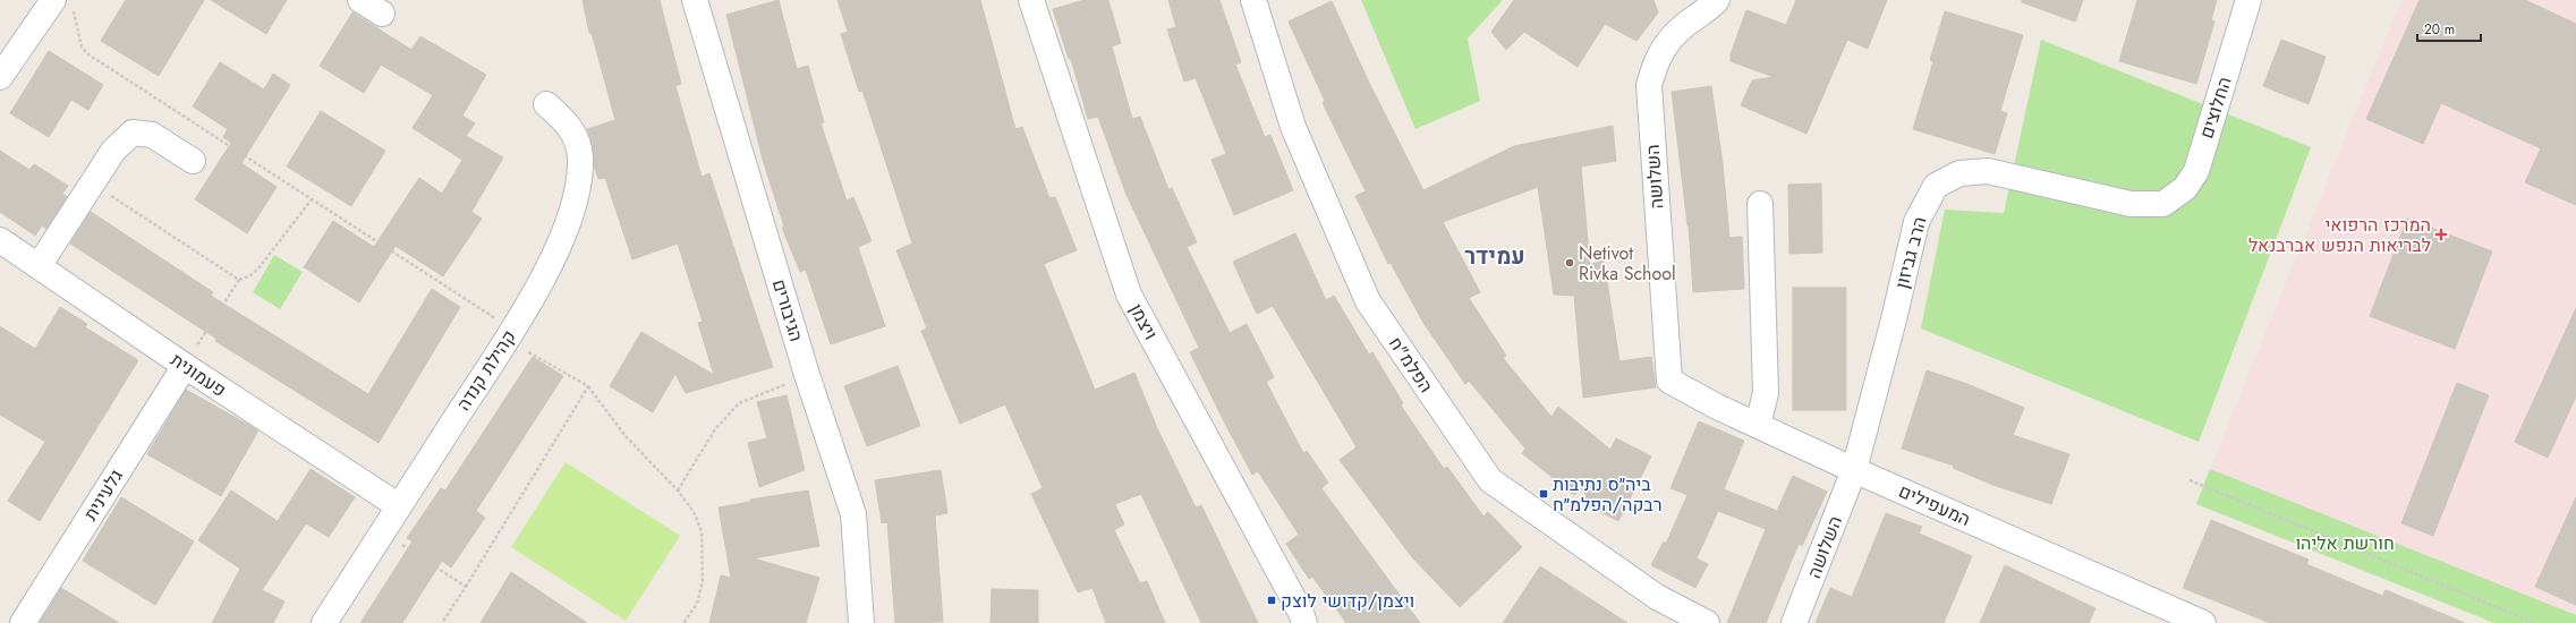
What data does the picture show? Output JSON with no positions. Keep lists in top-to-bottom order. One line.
{"streets":{"street":["החלוצים","השלושה","הרב גביזון","הגיבורים","ויצמן","הפלמ\"ח","קהילת קנדה","פעמונית","גלעינית","המעפילים"]},"crossings":[["החלוצים","הרב גביזון"],["השלושה","הרב גביזון"],["השלושה","המעפילים"],["הרב גביזון","המעפילים"],["קהילת קנדה","פעמונית"],["פעמונית","גלעינית"]],"districts":["עמידר"],"parks":["חורשת אליהו"],"places":{"health":["המרכז הרפואי לבריאות הנפש אברבנאל"],"other":["Netivot Rivka School"],"transit":["ביה״ס נתיבות רבקה/הפלמ״ח","ויצמן/קדושי לוצק"]},"scale_bar":"20 m"}
